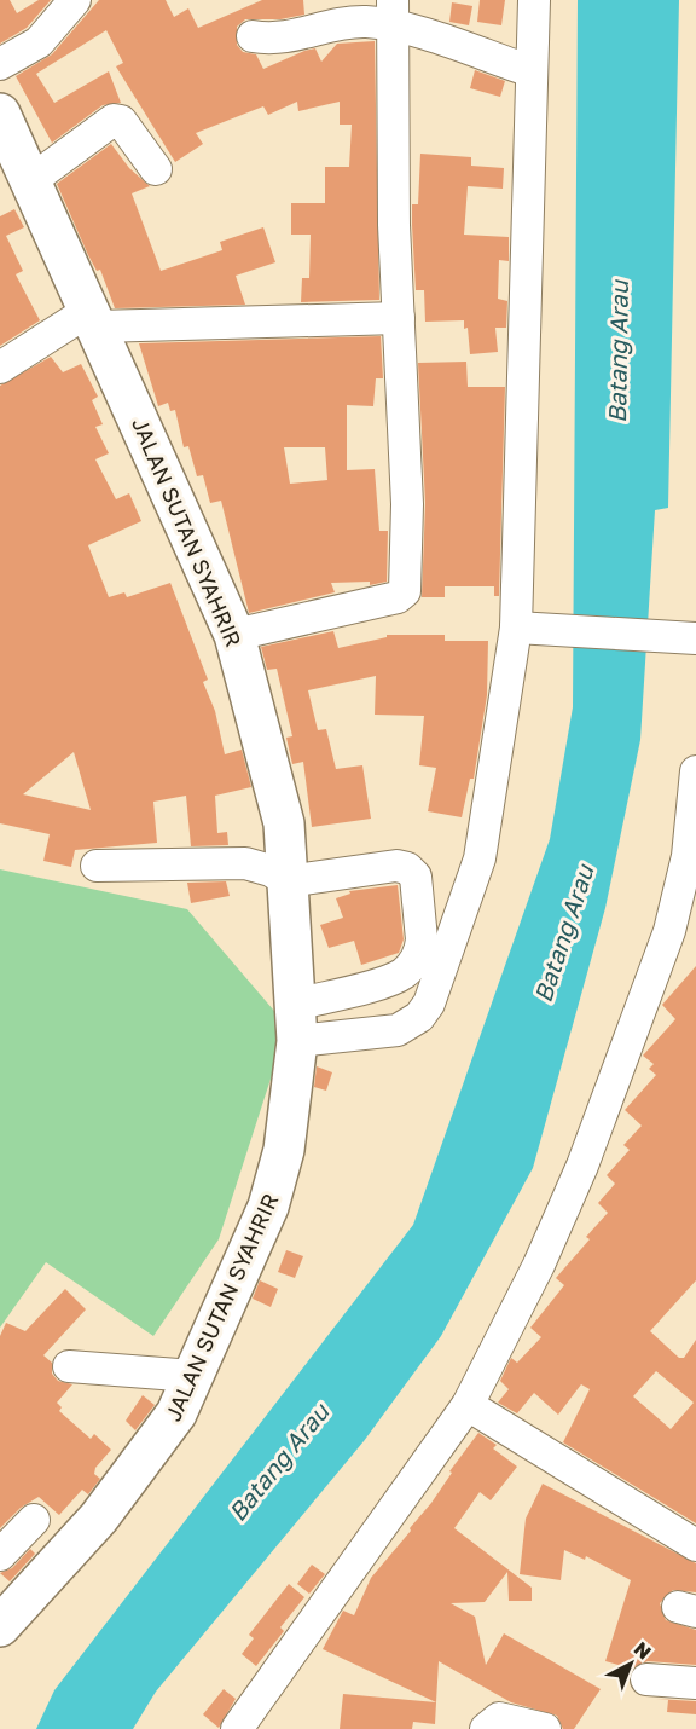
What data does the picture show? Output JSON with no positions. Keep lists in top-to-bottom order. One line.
{"streets":{"main road":["JALAN SUTAN SYAHRIR"]},"water":["Batang Arau"],"north":"top right"}
